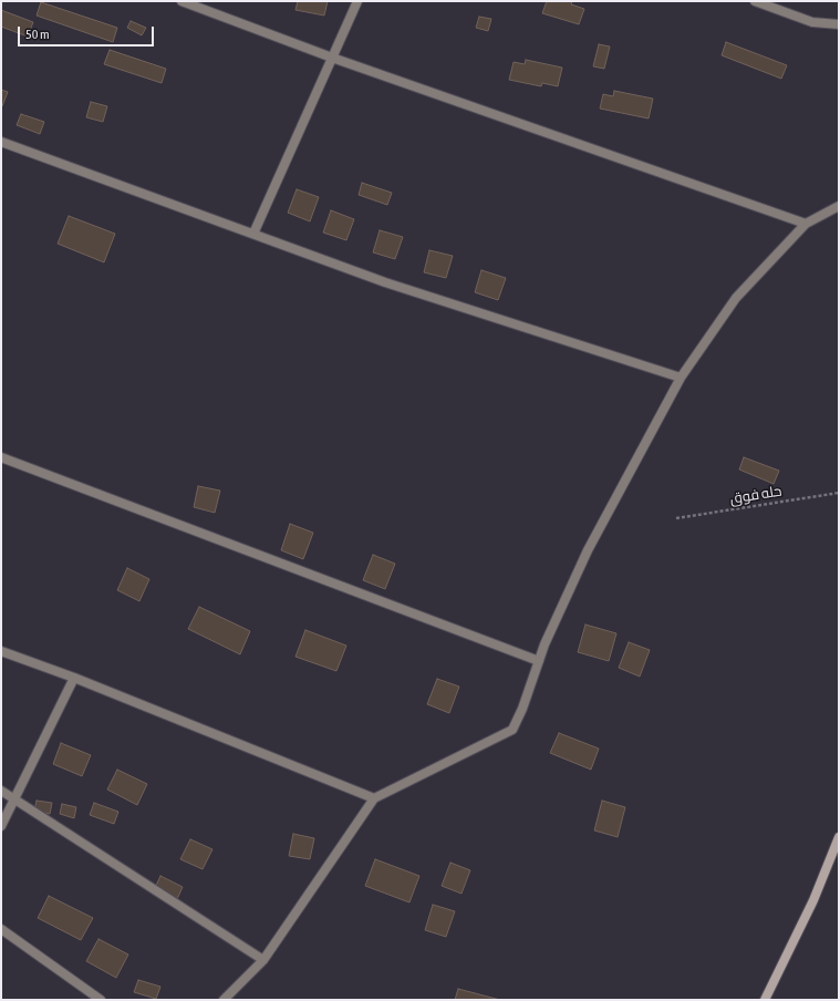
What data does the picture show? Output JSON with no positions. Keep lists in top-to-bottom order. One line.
{"streets":{"path":["حله فوق"]},"scale_bar":"50 m"}
